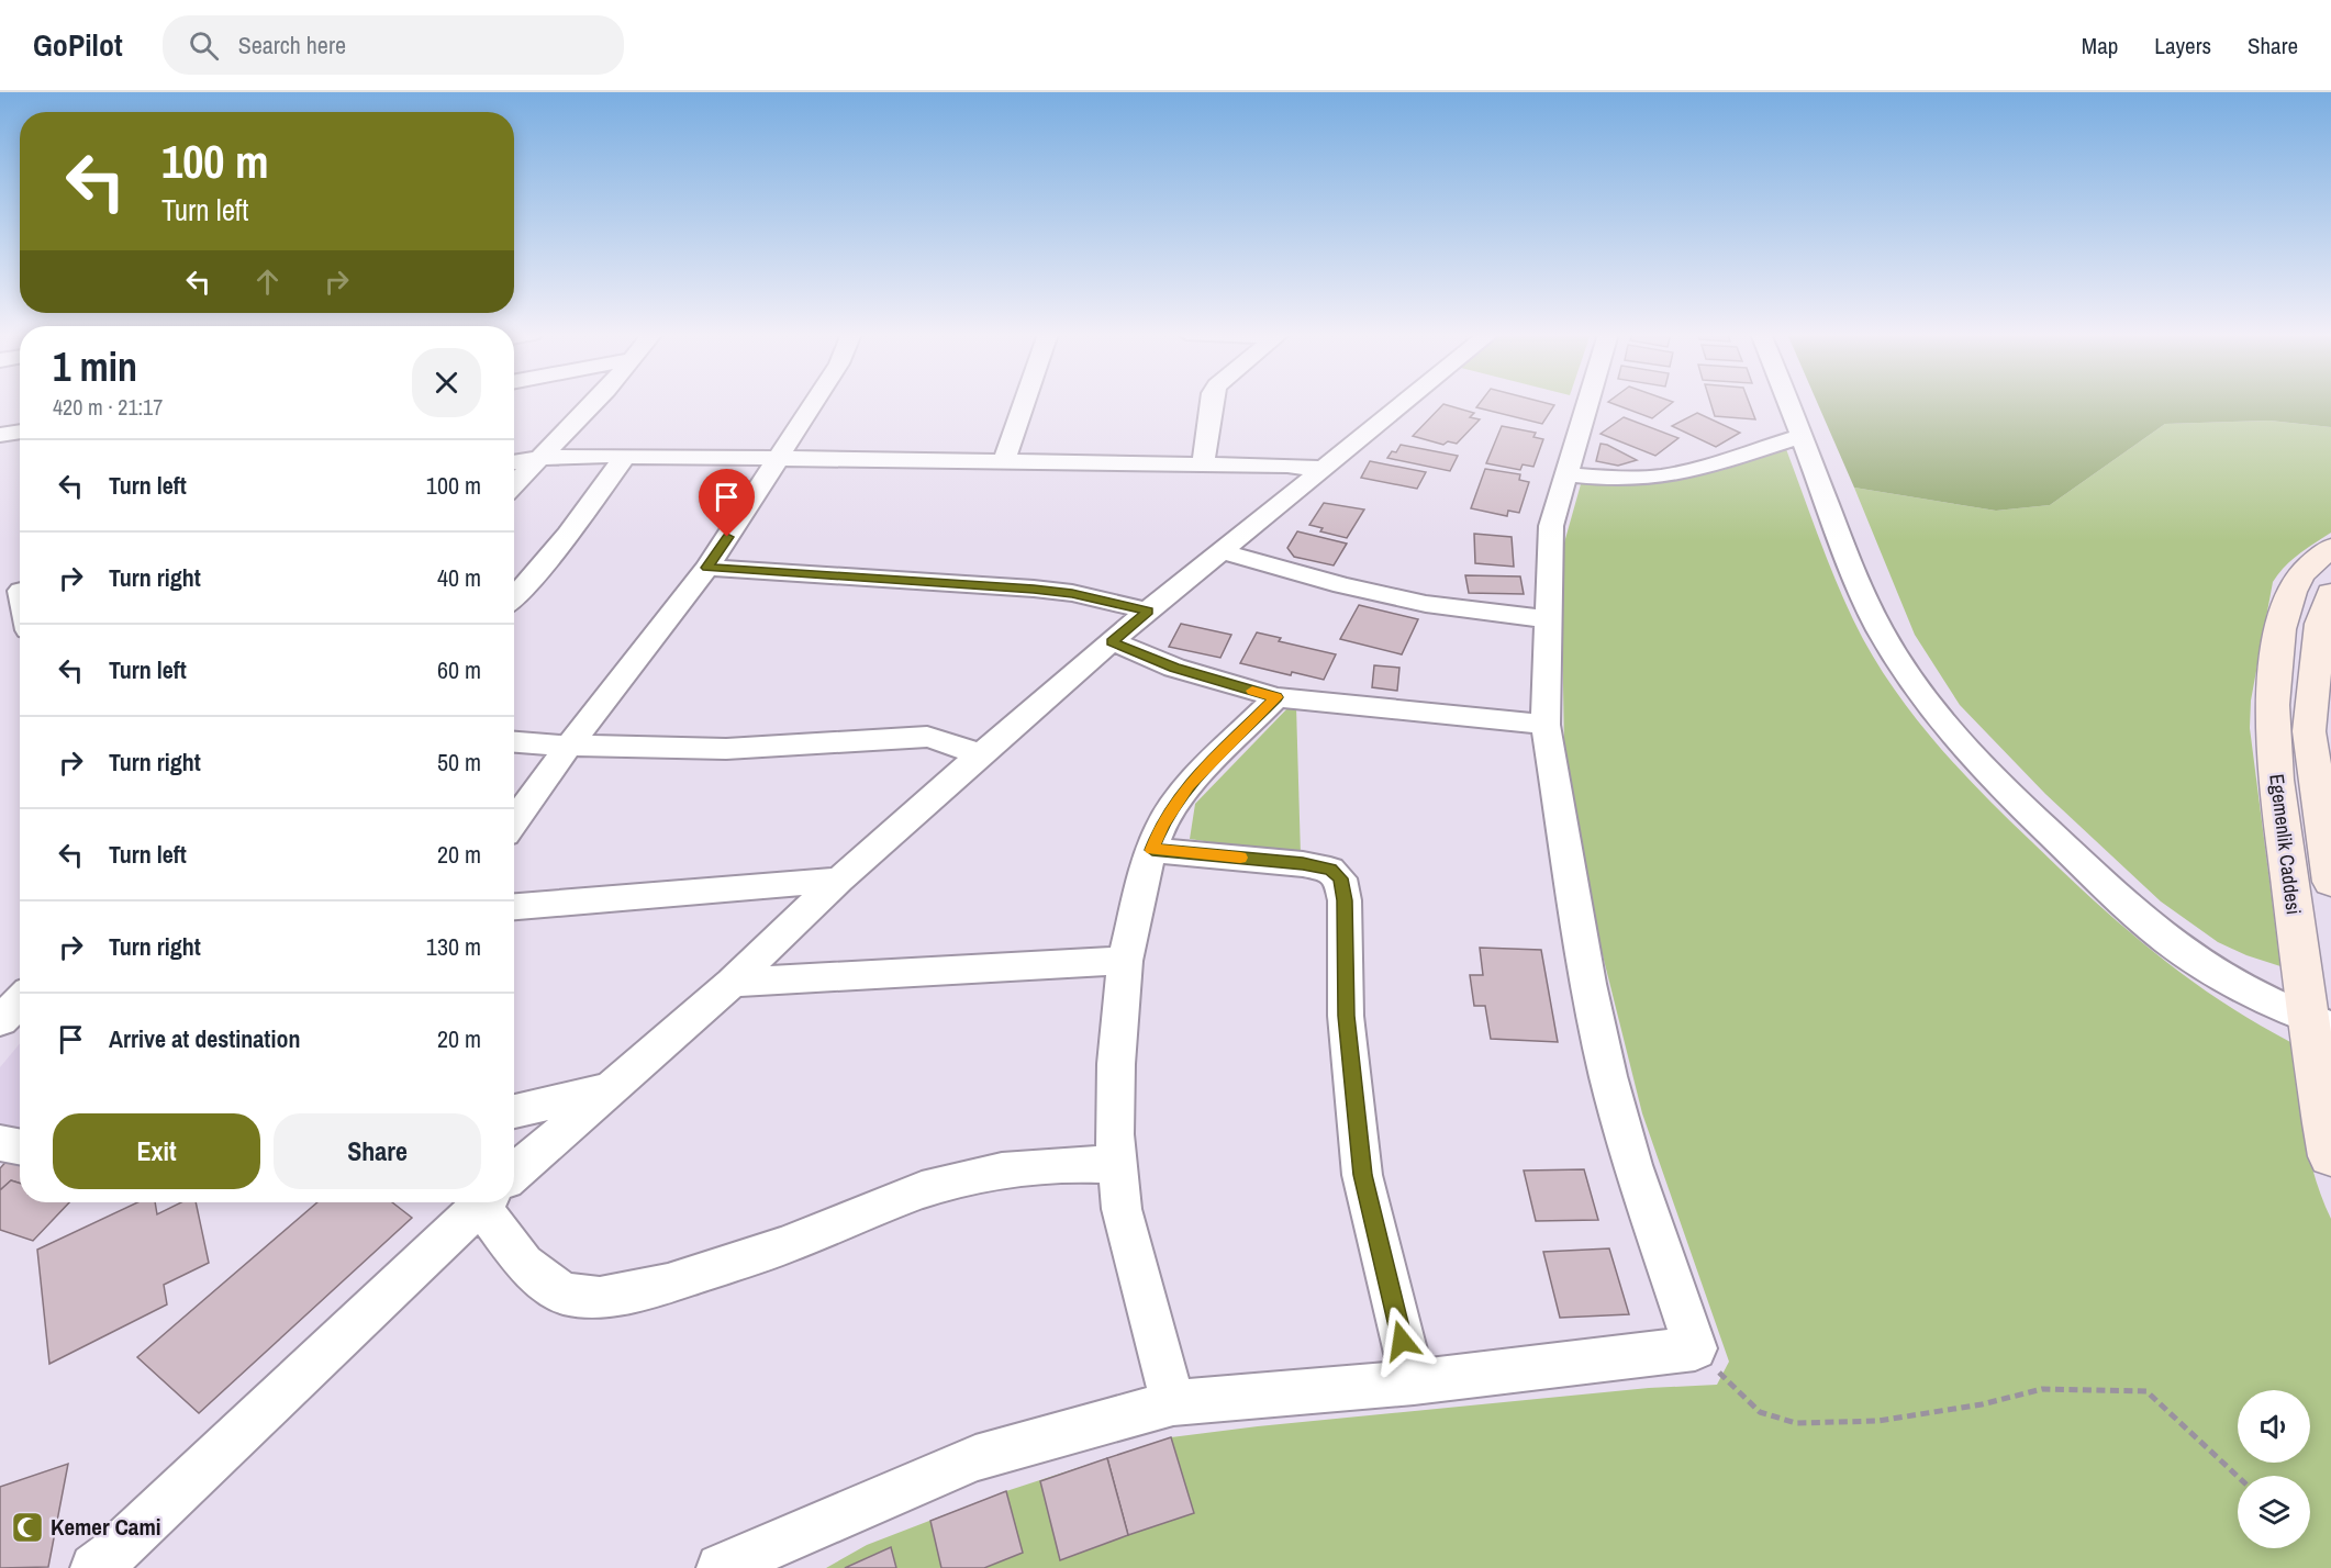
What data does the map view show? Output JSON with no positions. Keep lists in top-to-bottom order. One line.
{"streets":{"main road":["Egemenlik Caddesi"]},"places":{"mosque":["Kemer Cami"]},"page":{"header":"GoPilot","search":"Search here","nav":["Map","Layers","Share"],"turn":["100 m","Turn left"],"heading":["1 min","420 m · 21:17"],"list":[{"name":"Turn left","value":"100 m"},{"name":"Turn right","value":"40 m"},{"name":"Turn left","value":"60 m"},{"name":"Turn right","value":"50 m"},{"name":"Turn left","value":"20 m"},{"name":"Turn right","value":"130 m"},{"name":"Arrive at destination","value":"20 m"}],"buttons":["Exit","Share"]}}
